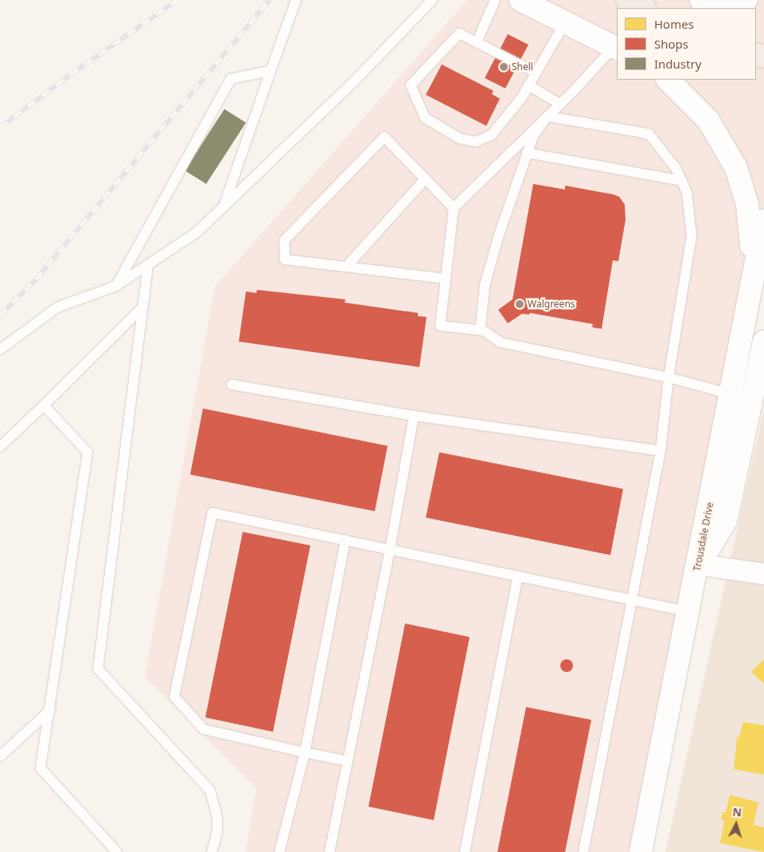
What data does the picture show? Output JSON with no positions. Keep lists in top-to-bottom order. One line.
{"streets":{"street":["Trousdale Drive"]},"places":["Shell","Walgreens"],"legend":["Homes","Shops","Industry"],"north":"top"}
